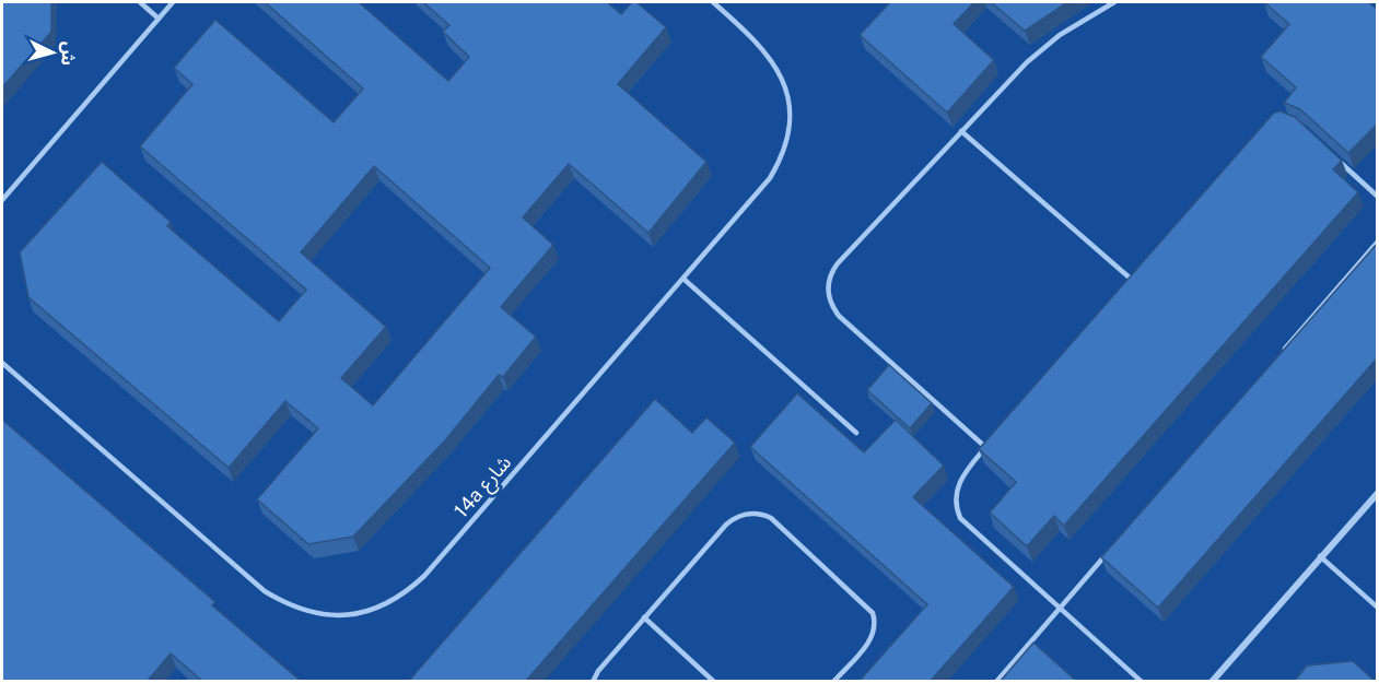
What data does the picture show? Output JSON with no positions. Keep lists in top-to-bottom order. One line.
{"streets":{"lane":["14a شارع"]},"north":"right"}
